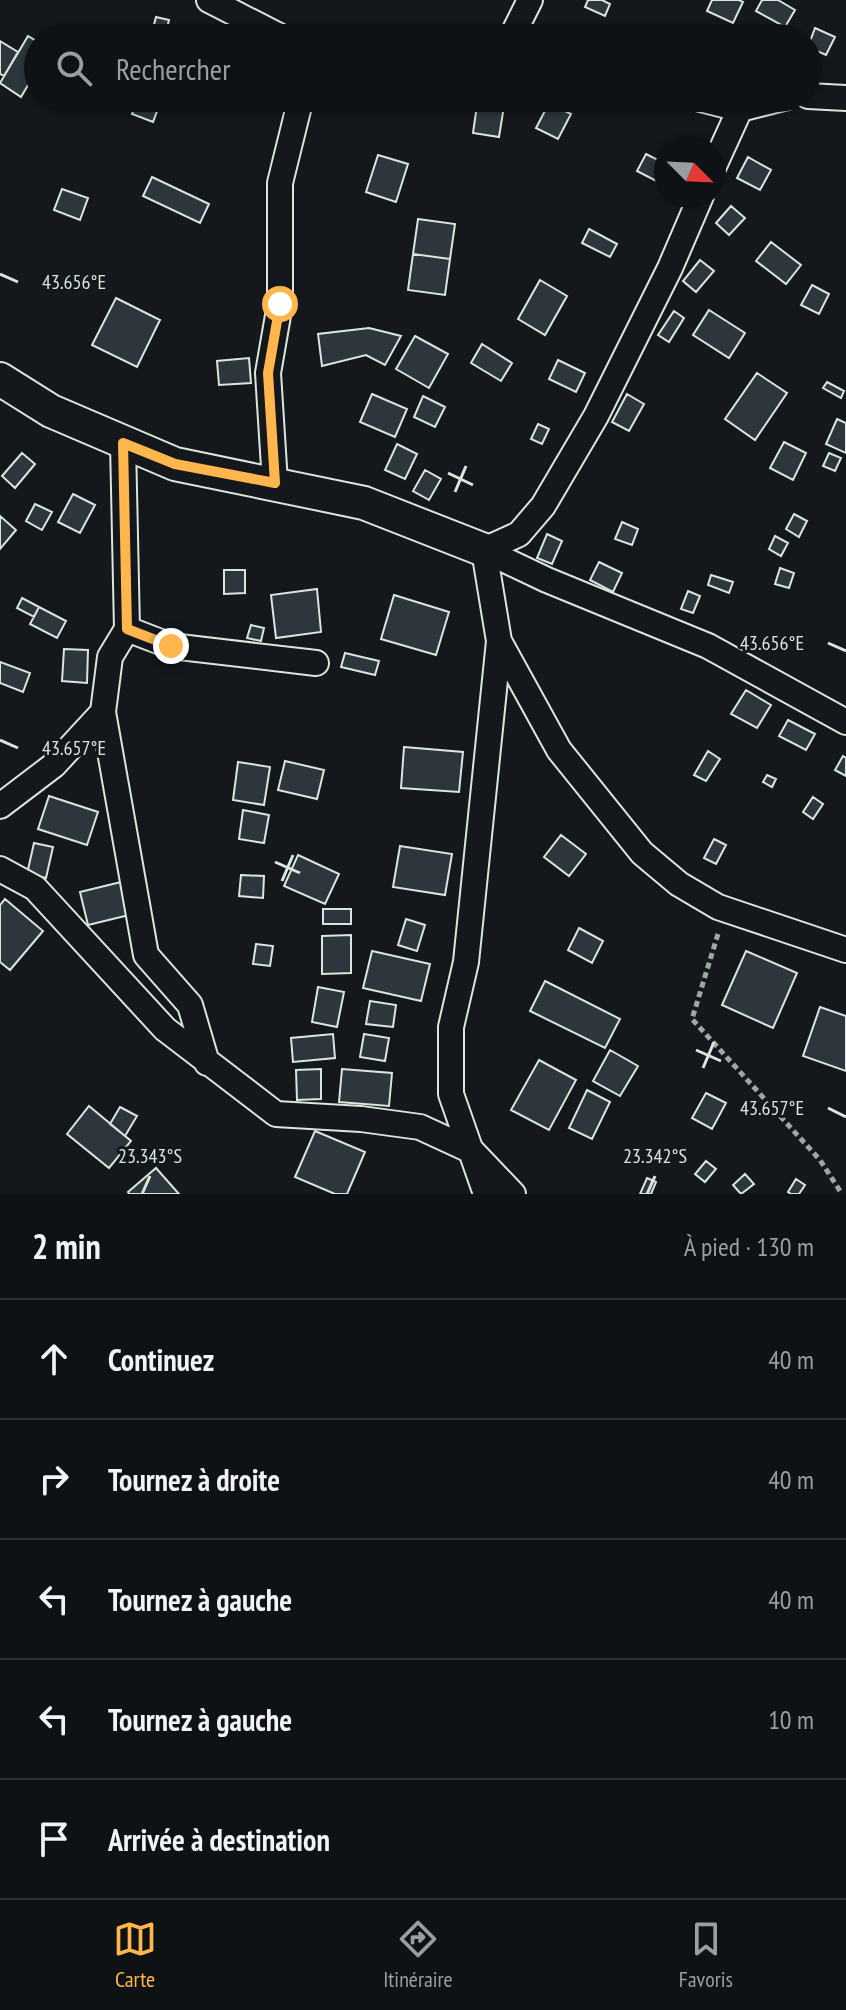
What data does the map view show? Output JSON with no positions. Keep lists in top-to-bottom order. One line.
{"north":"bottom right","page":{"search":"Rechercher","heading":["2 min","À pied · 130 m"],"list":[["Continuez","40 m"],["Tournez à droite","40 m"],["Tournez à gauche","40 m"],["Tournez à gauche","10 m"],"Arrivée à destination"],"nav":["Carte","Itinéraire","Favoris"]},"coordinates":["43.656°E","43.657°E","23.343°S","23.342°S"]}
